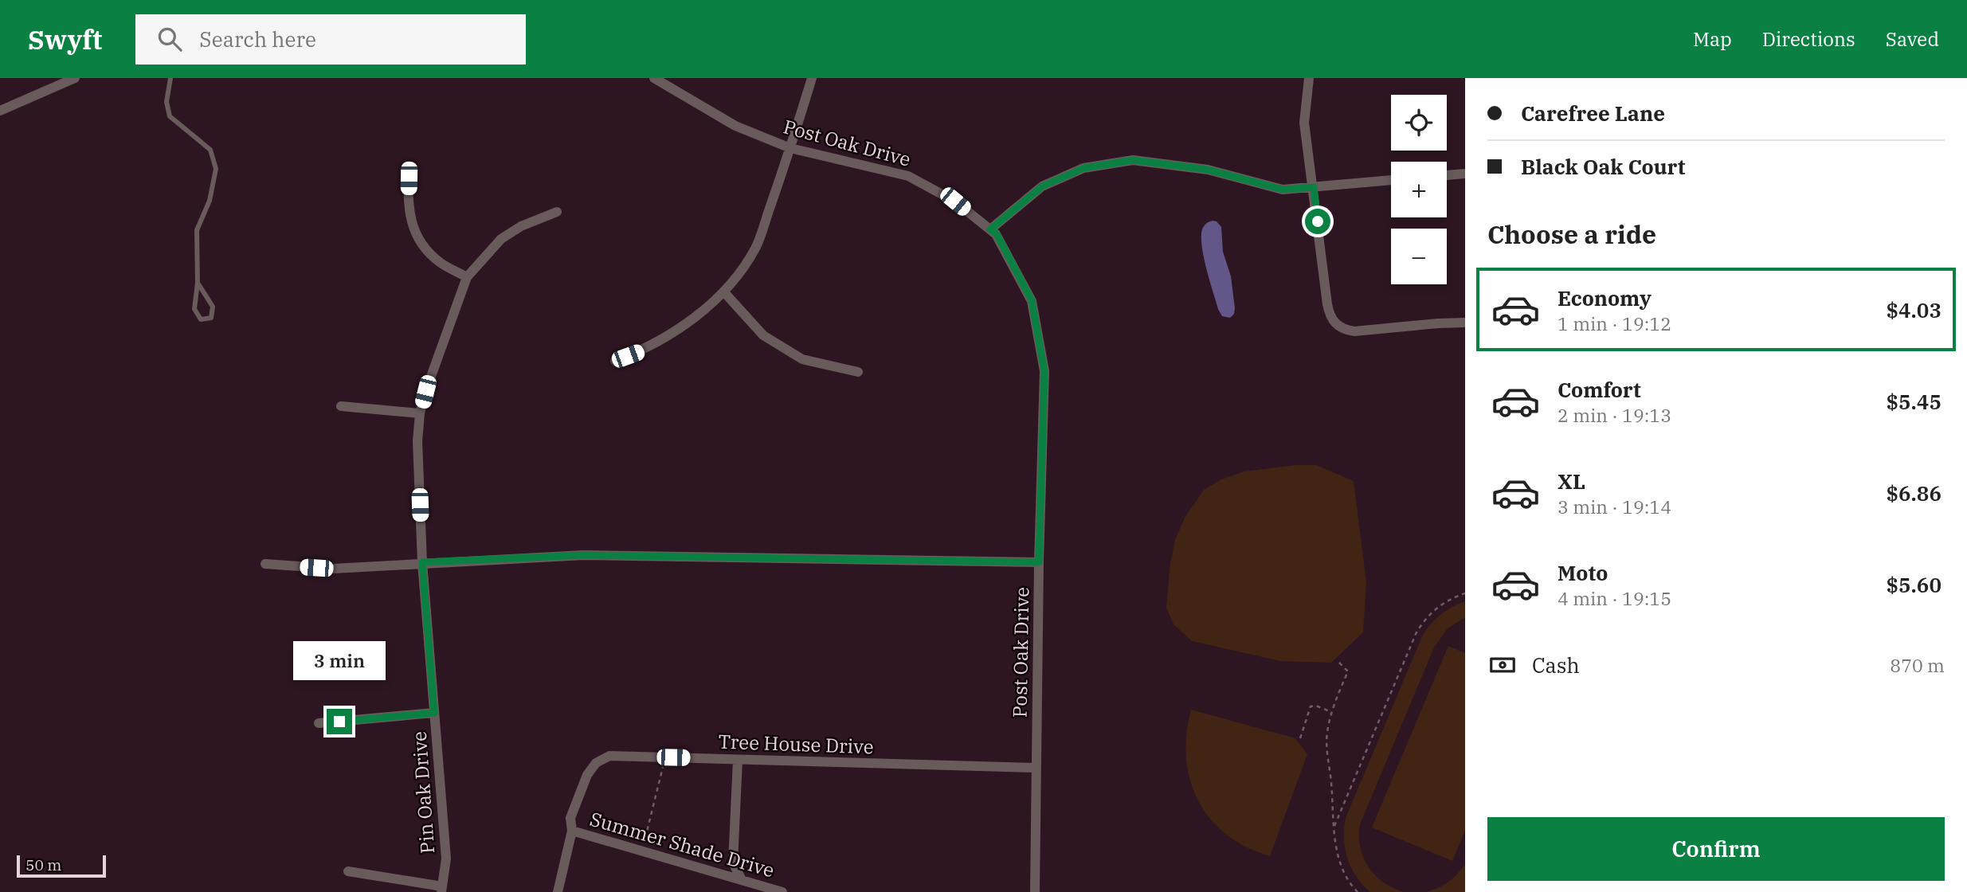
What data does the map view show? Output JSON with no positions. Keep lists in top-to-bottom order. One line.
{"streets":{"street":["Post Oak Drive","Tree House Drive","Pin Oak Drive","Summer Shade Drive"]},"crossings":[["Post Oak Drive","Tree House Drive"],["Tree House Drive","Summer Shade Drive"]],"scale_bar":"50 m","page":{"header":"Swyft","search":"Search here","nav":["Map","Directions","Saved"],"banner":["Carefree Lane","Black Oak Court"],"map_buttons":["+","−"],"heading":"Choose a ride","list":[{"name":"Economy","note":"1 min · 19:12","value":"$4.03"},{"name":"Comfort","note":"2 min · 19:13","value":"$5.45"},{"name":"XL","note":"3 min · 19:14","value":"$6.86"},{"name":"Moto","note":"4 min · 19:15","value":"$5.60"}],"pay":["Cash","870 m"],"bubble":"3 min","buttons":"Confirm","scale":"50 m"}}
